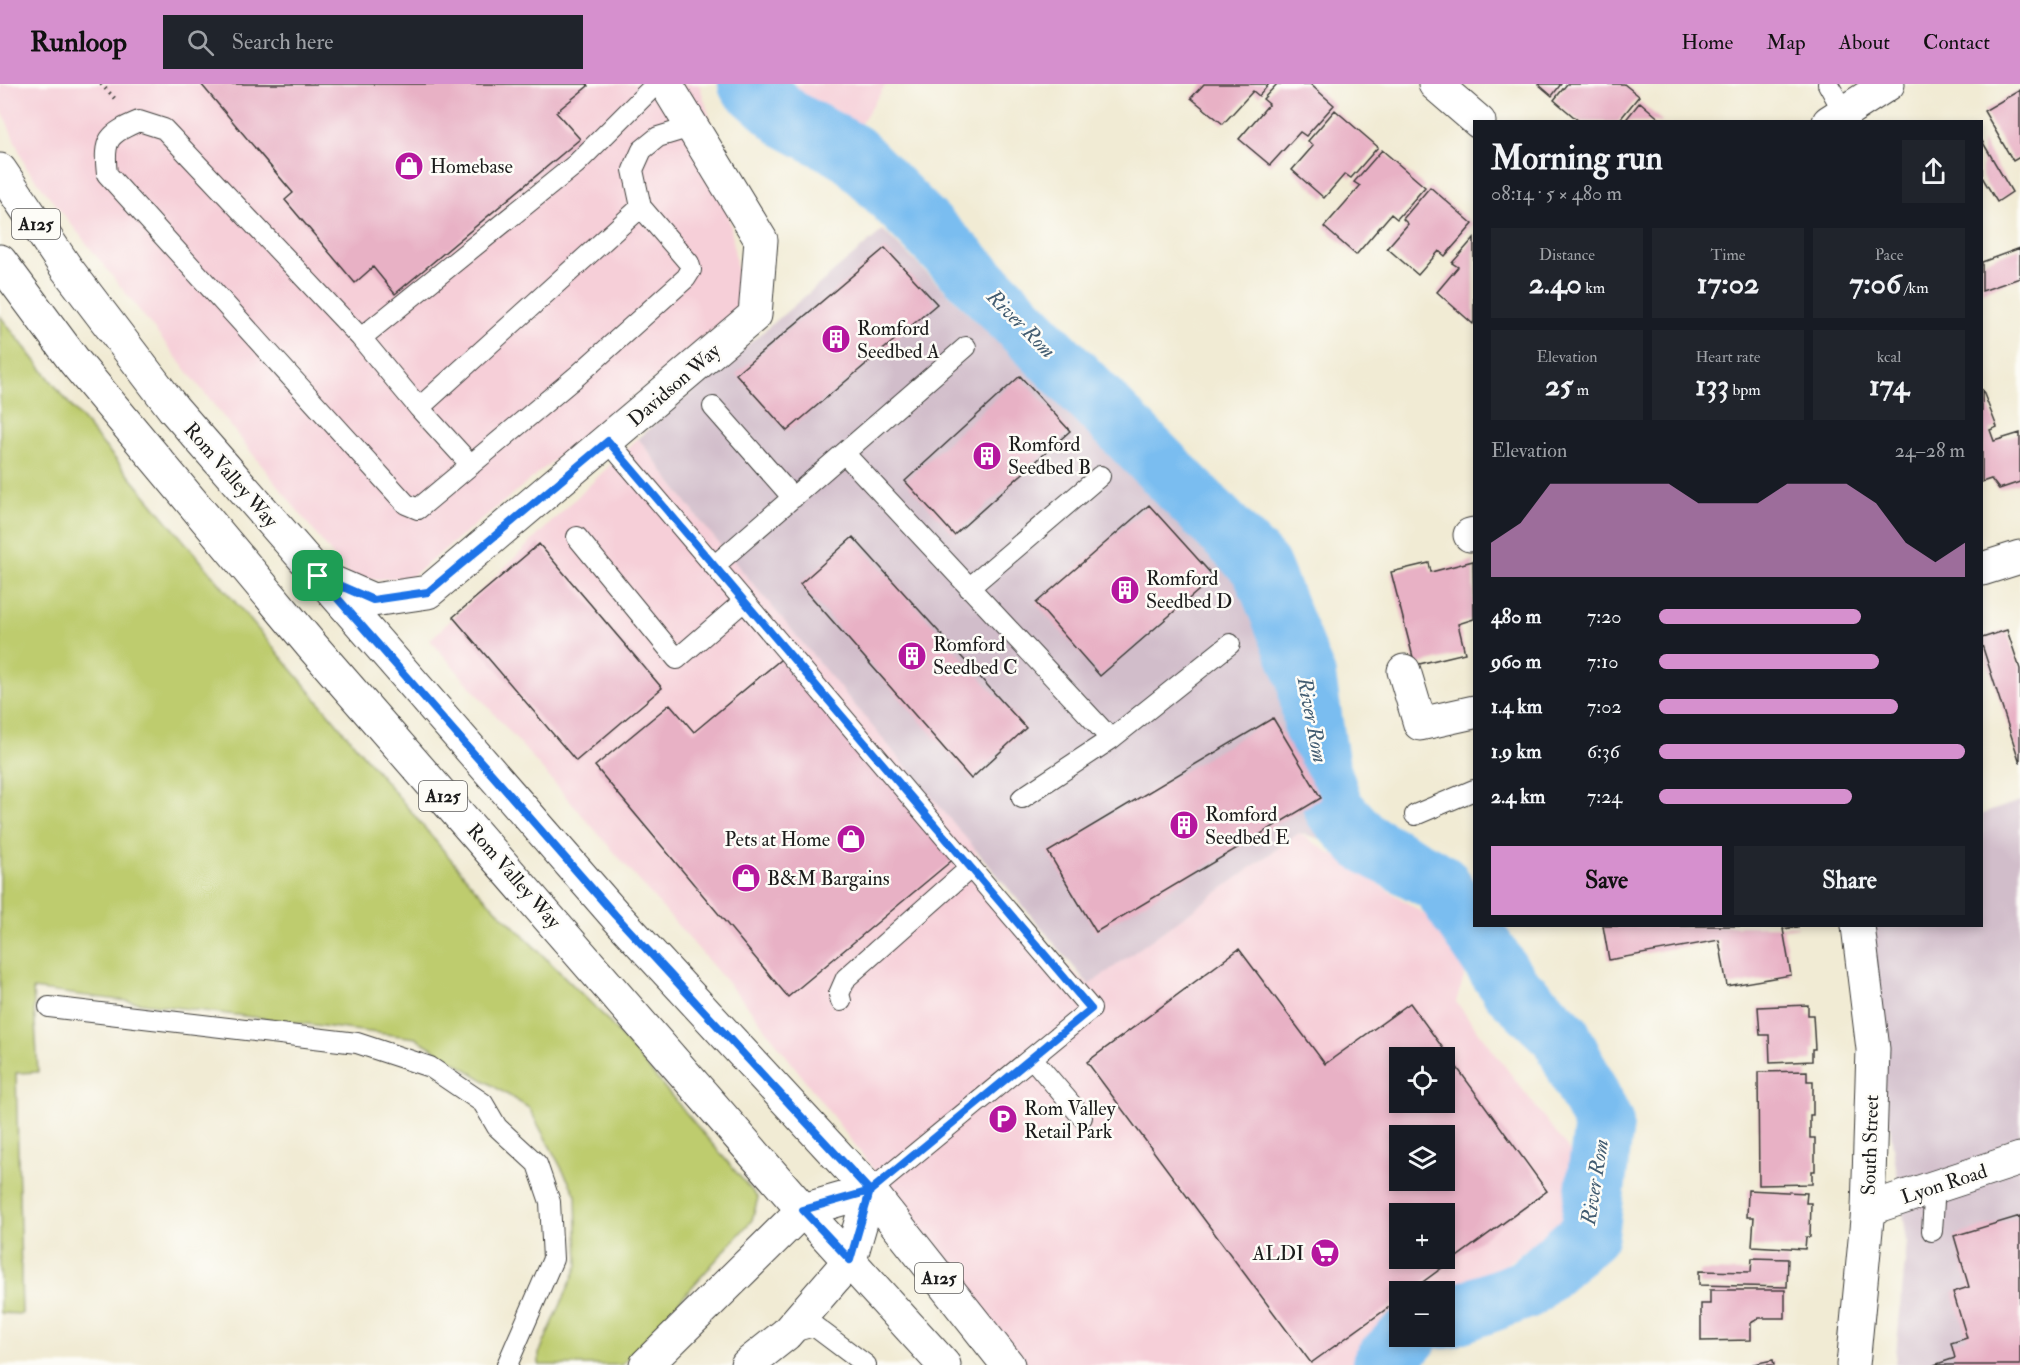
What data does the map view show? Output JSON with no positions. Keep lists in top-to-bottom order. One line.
{"streets":{"main road":["A125","Davidson Way","Rom Valley Way","South Street","Lyon Road"]},"crossings":[["Davidson Way","Rom Valley Way"],["South Street","Lyon Road"]],"water":["River Rom"],"places":{"shop":["Homebase","Pets at Home","B&M Bargains"],"building":["Romford Seedbed A","Romford Seedbed B","Romford Seedbed D","Romford Seedbed C","Romford Seedbed E"],"parking":["Rom Valley Retail Park"],"supermarket":["ALDI"]},"page":{"header":"Runloop","search":"Search here","nav":["Home","Map","About","Contact"],"heading":["Morning run","08:14 · 5 × 480 m"],"stats":[["Distance","2.40 km"],["Time","17:02"],["Pace","7:06 /km"],["Elevation","25 m"],["Heart rate","133 bpm"],["kcal","174"]],"chart":["Elevation","24–28 m"],"list":[{"name":"480 m","note":"7:20"},{"name":"960 m","note":"7:10"},{"name":"1.4 km","note":"7:02"},{"name":"1.9 km","note":"6:36"},{"name":"2.4 km","note":"7:24"}],"buttons":["Save","Share"],"map_buttons":["+","−"]}}
